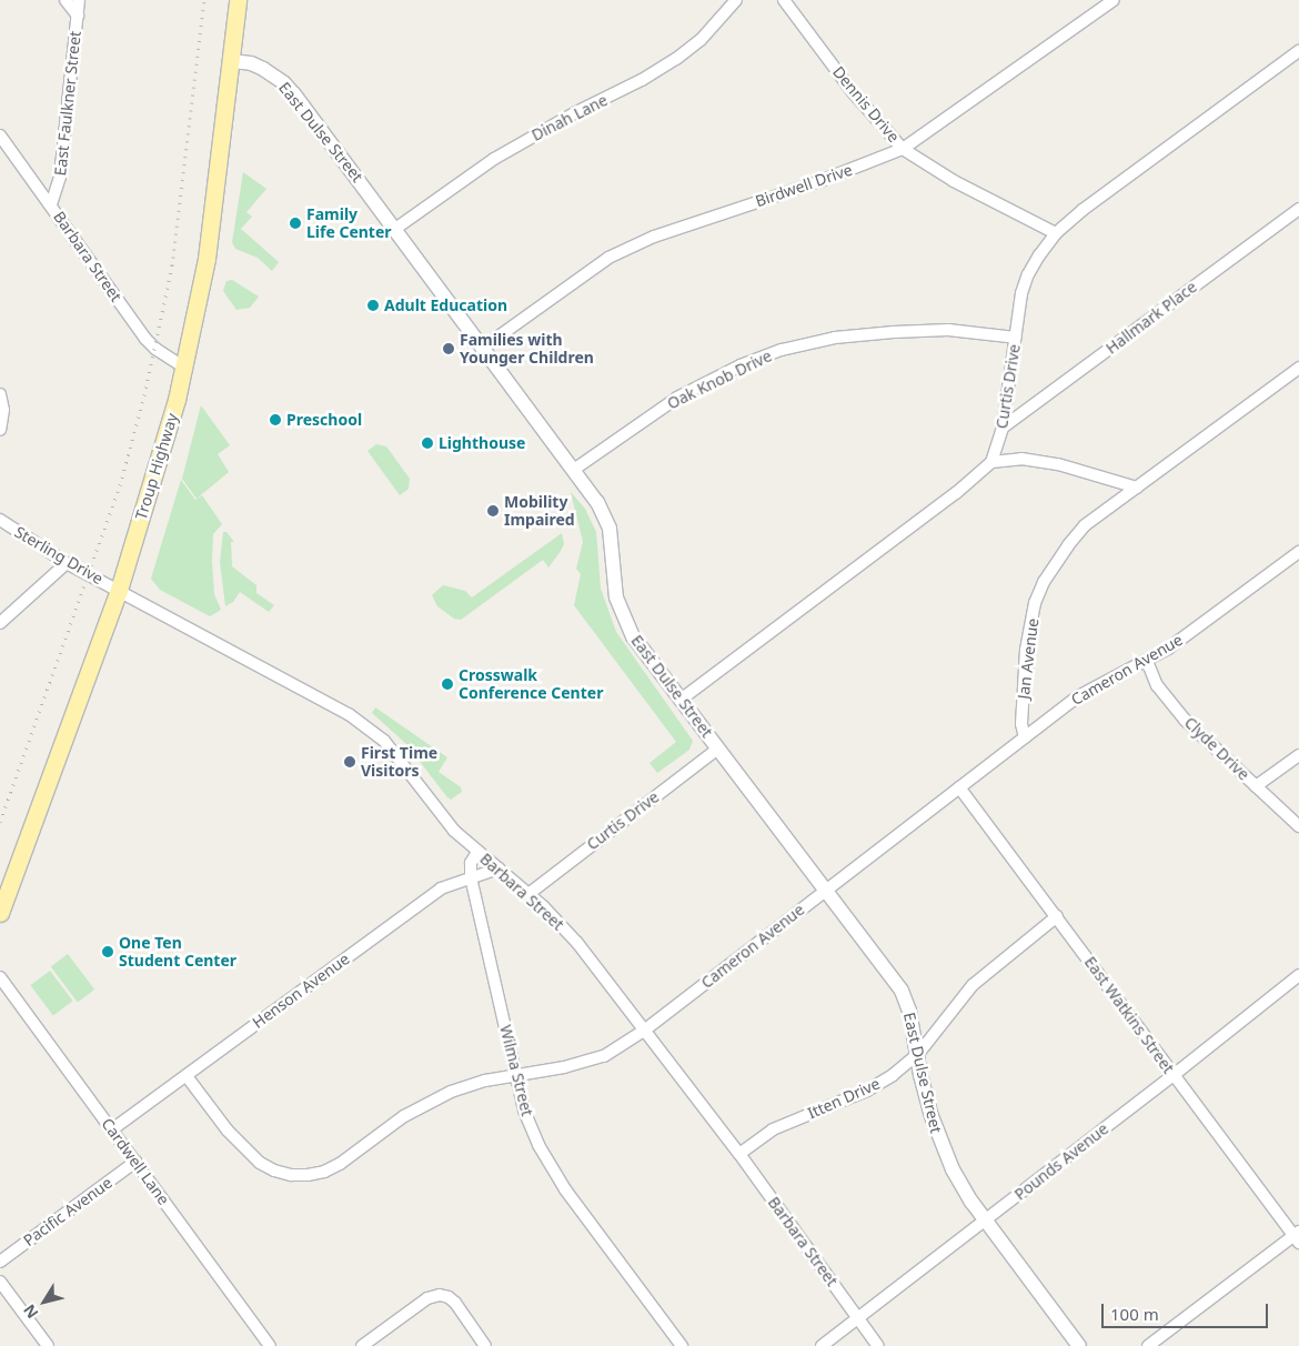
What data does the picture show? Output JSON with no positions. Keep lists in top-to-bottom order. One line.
{"streets":{"main road":["Troup Highway"],"street":["East Faulkner Street","Dennis Drive","Dinah Lane","East Dulse Street","Birdwell Drive","Barbara Street","Hallmark Place","Oak Knob Drive","Curtis Drive","Sterling Drive","Jan Avenue","Cameron Avenue","Clyde Drive","Henson Avenue","East Watkins Street","Wilma Street","Itten Drive","Cardwell Lane","Pounds Avenue","Pacific Avenue"]},"crossings":[["East Faulkner Street","Barbara Street"],["Dennis Drive","Birdwell Drive"],["Dennis Drive","Curtis Drive"],["Dinah Lane","East Dulse Street"],["East Dulse Street","Birdwell Drive"],["East Dulse Street","Oak Knob Drive"],["East Dulse Street","Curtis Drive"],["East Dulse Street","Troup Highway"],["East Dulse Street","Cameron Avenue"],["East Dulse Street","Itten Drive"],["East Dulse Street","Pounds Avenue"],["Barbara Street","Curtis Drive"],["Barbara Street","Troup Highway"],["Barbara Street","Sterling Drive"],["Barbara Street","Cameron Avenue"],["Barbara Street","Henson Avenue"],["Barbara Street","Wilma Street"],["Barbara Street","Itten Drive"],["Barbara Street","Pounds Avenue"],["Hallmark Place","Curtis Drive"],["Oak Knob Drive","Curtis Drive"],["Troup Highway","Sterling Drive"],["Jan Avenue","Cameron Avenue"],["Cameron Avenue","Clyde Drive"],["Cameron Avenue","Henson Avenue"],["Cameron Avenue","East Watkins Street"],["Cameron Avenue","Wilma Street"],["Henson Avenue","Wilma Street"],["Henson Avenue","Cardwell Lane"],["East Watkins Street","Itten Drive"],["East Watkins Street","Pounds Avenue"],["Cardwell Lane","Pacific Avenue"]],"places":["Family Life Center","Adult Education","Families with Younger Children","Preschool","Lighthouse","Mobility Impaired","Crosswalk Conference Center","First Time Visitors","One Ten Student Center"],"scale_bar":"100 m","north":"bottom left"}
